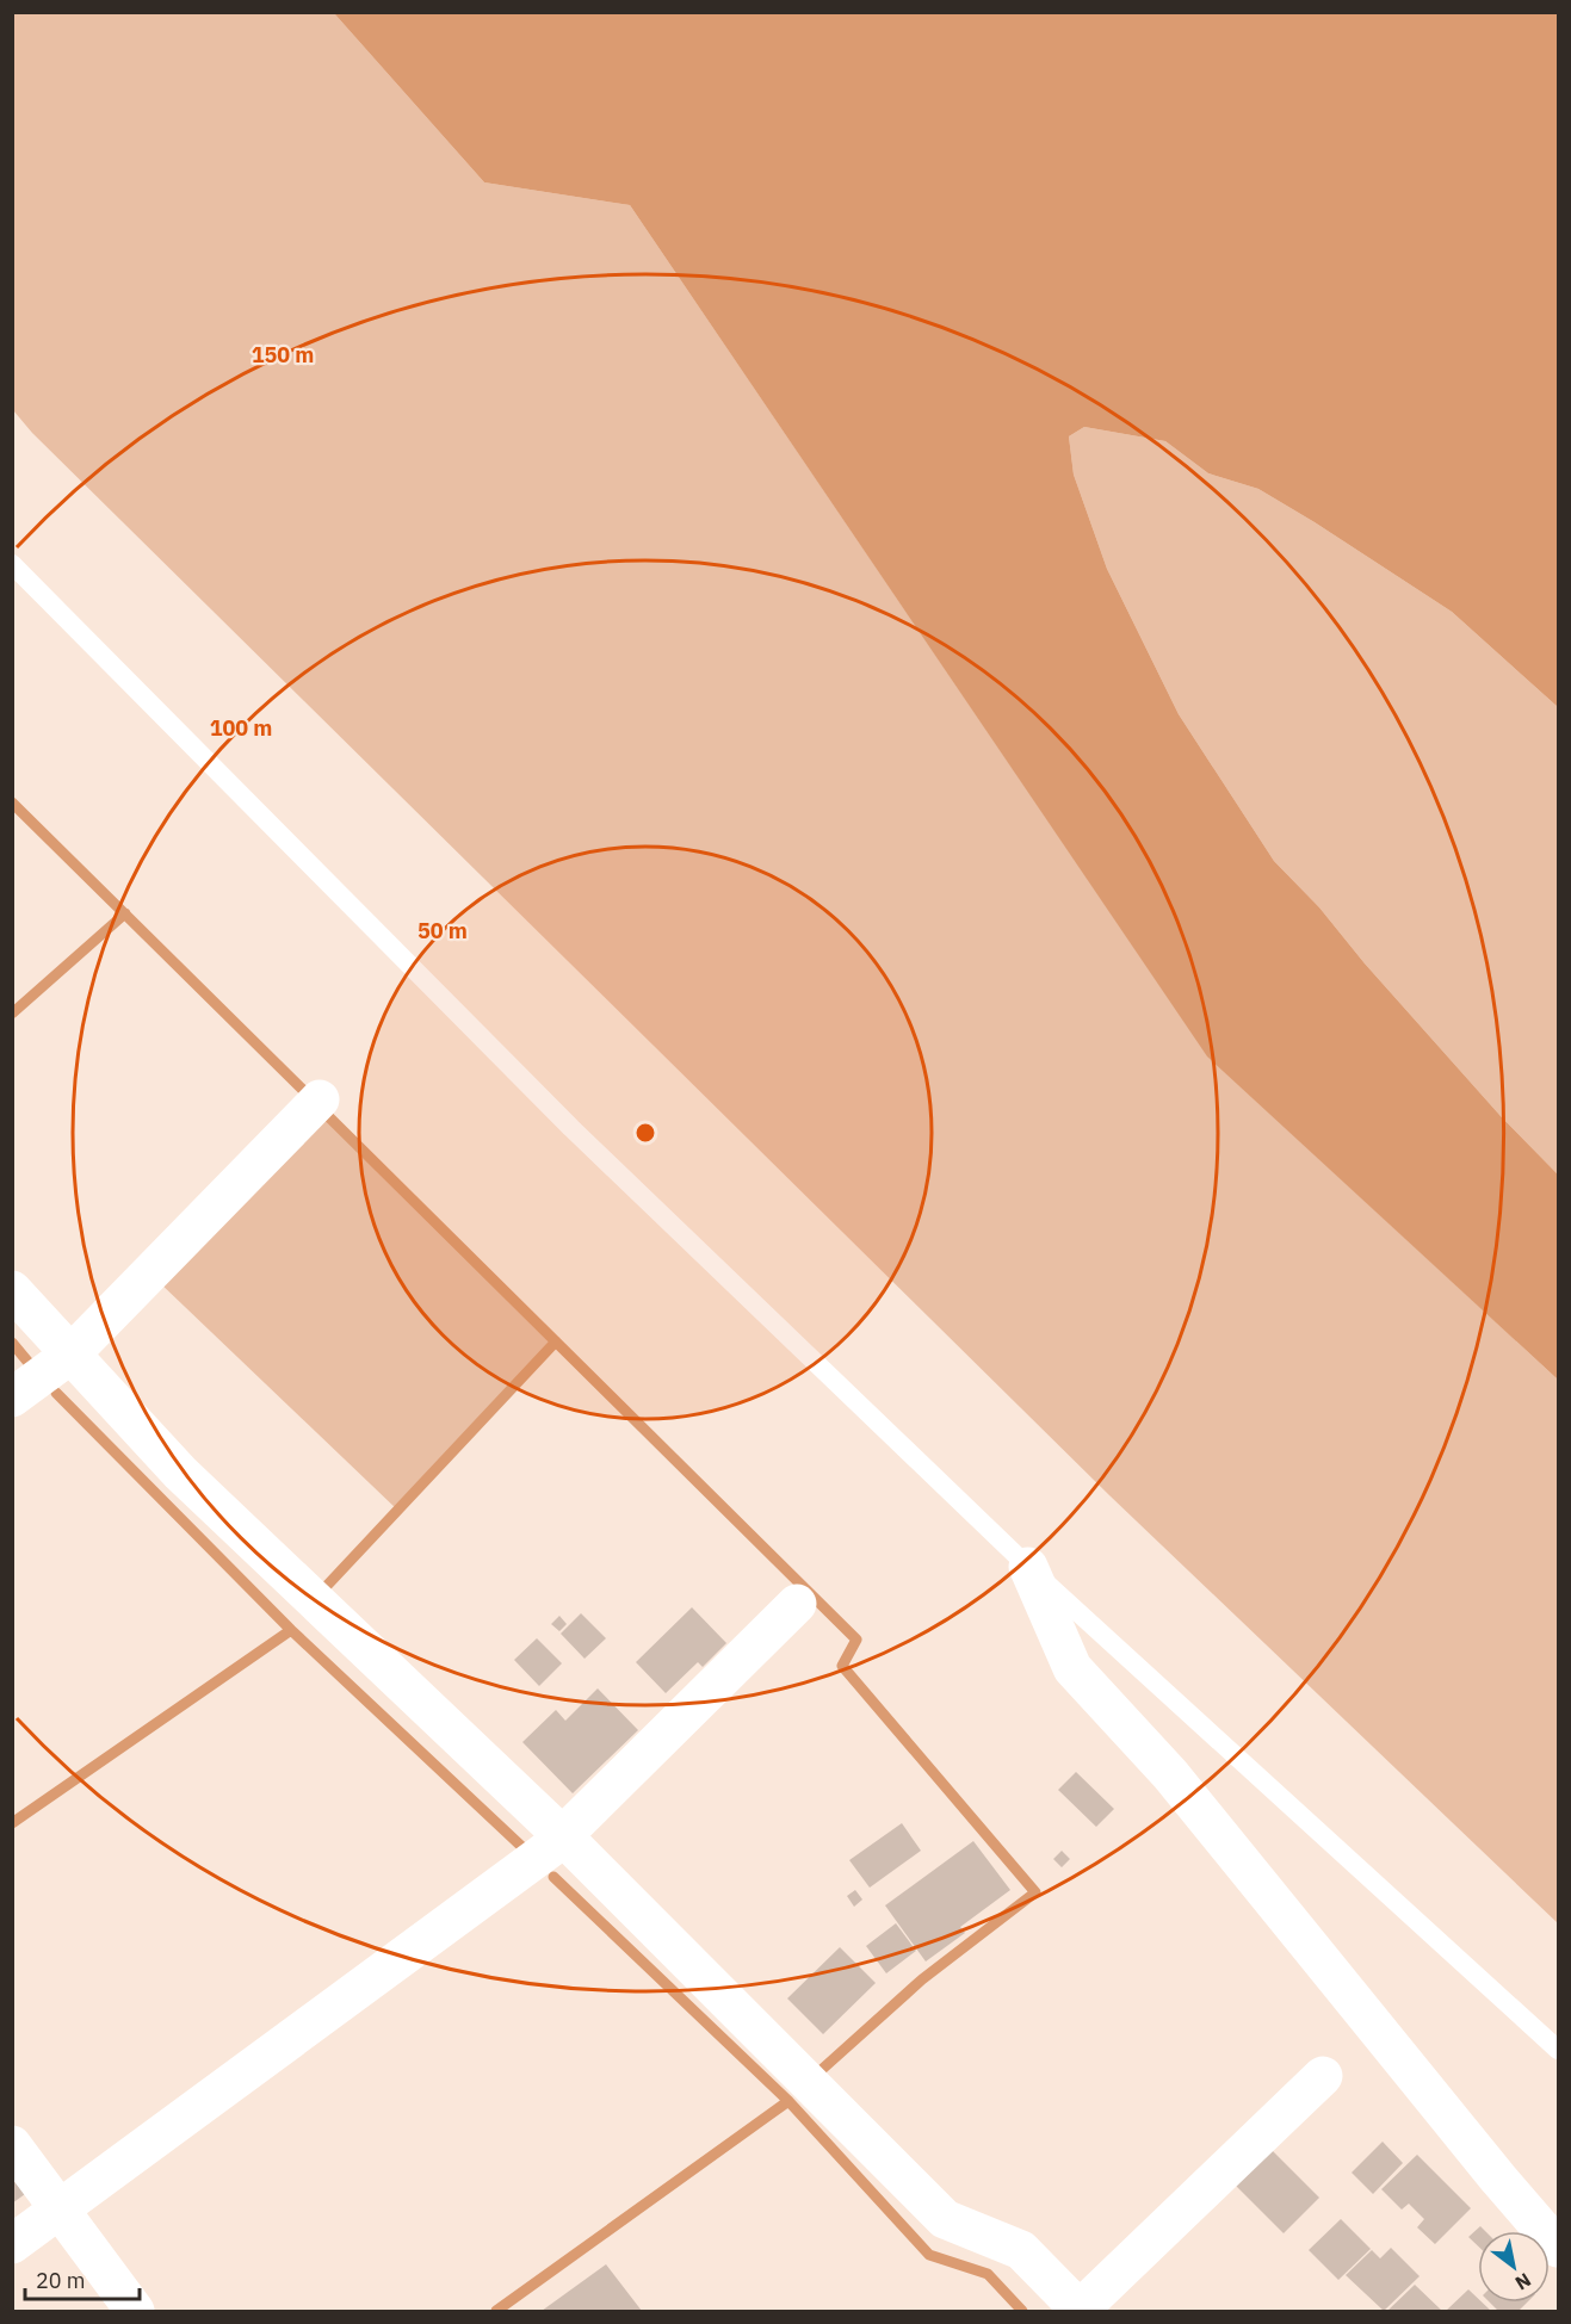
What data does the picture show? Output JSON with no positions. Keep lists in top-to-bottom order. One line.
{"scale_bar":"20 m","north":"bottom right","rings":["150 m","100 m","50 m"]}
